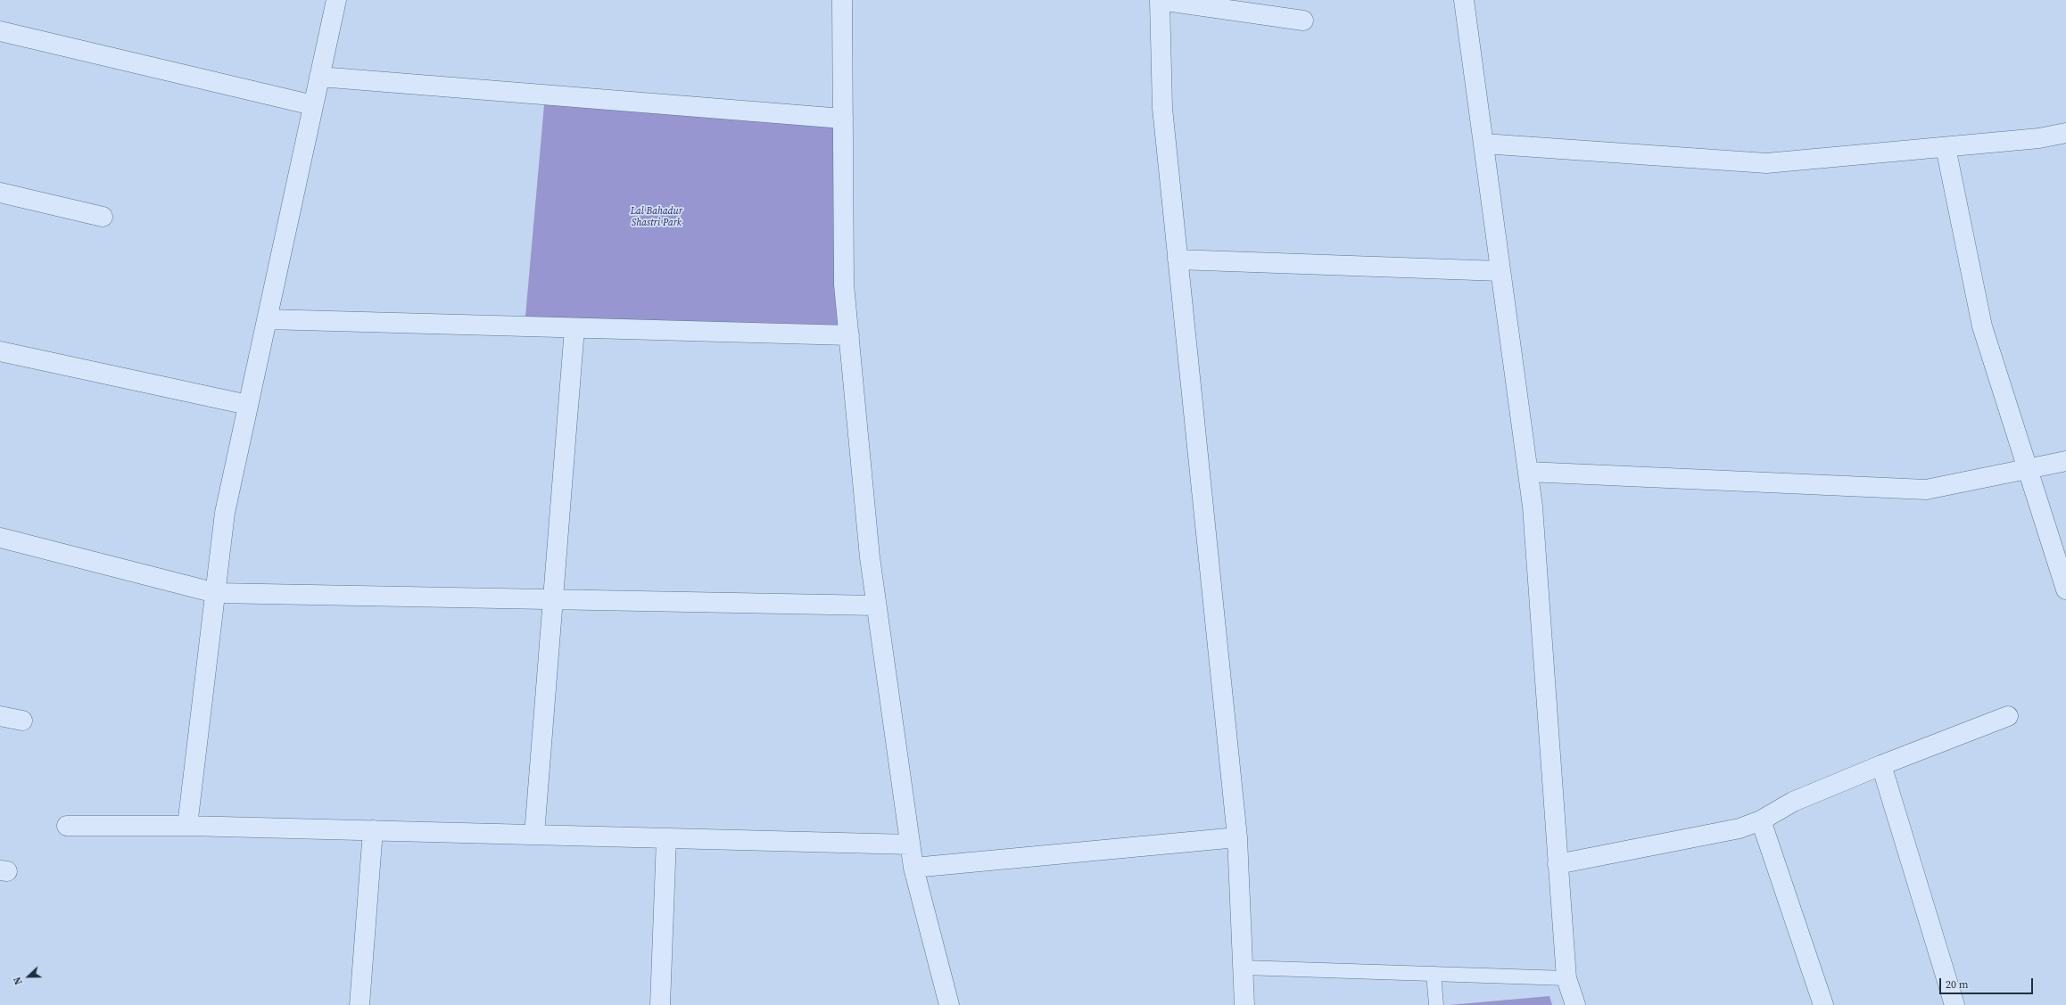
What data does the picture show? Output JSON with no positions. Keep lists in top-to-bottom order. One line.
{"parks":["Lal Bahadur Shastri Park"],"scale_bar":"20 m","north":"left"}
